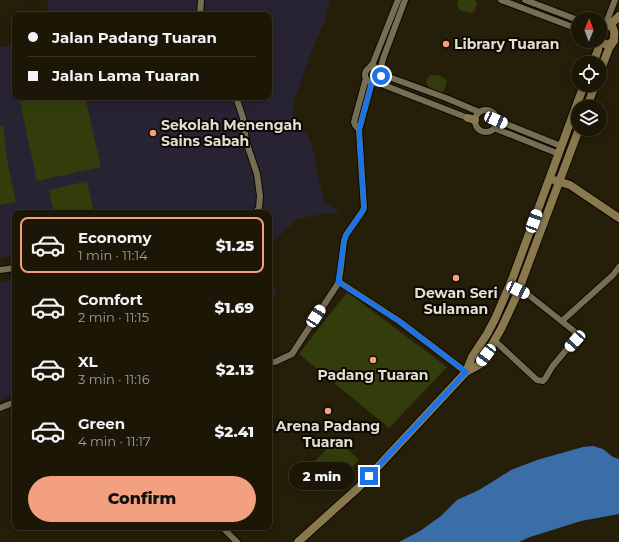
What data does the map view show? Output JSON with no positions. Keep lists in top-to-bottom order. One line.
{"places":["Library Tuaran","Sekolah Menengah Sains Sabah","Dewan Seri Sulaman","Padang Tuaran","Arena Padang Tuaran"],"north":"top","page":{"banner":["Jalan Padang Tuaran","Jalan Lama Tuaran"],"list":[{"name":"Economy","note":"1 min · 11:14","value":"$1.25"},{"name":"Comfort","note":"2 min · 11:15","value":"$1.69"},{"name":"XL","note":"3 min · 11:16","value":"$2.13"},{"name":"Green","note":"4 min · 11:17","value":"$2.41"}],"bubble":"2 min","buttons":"Confirm"}}
